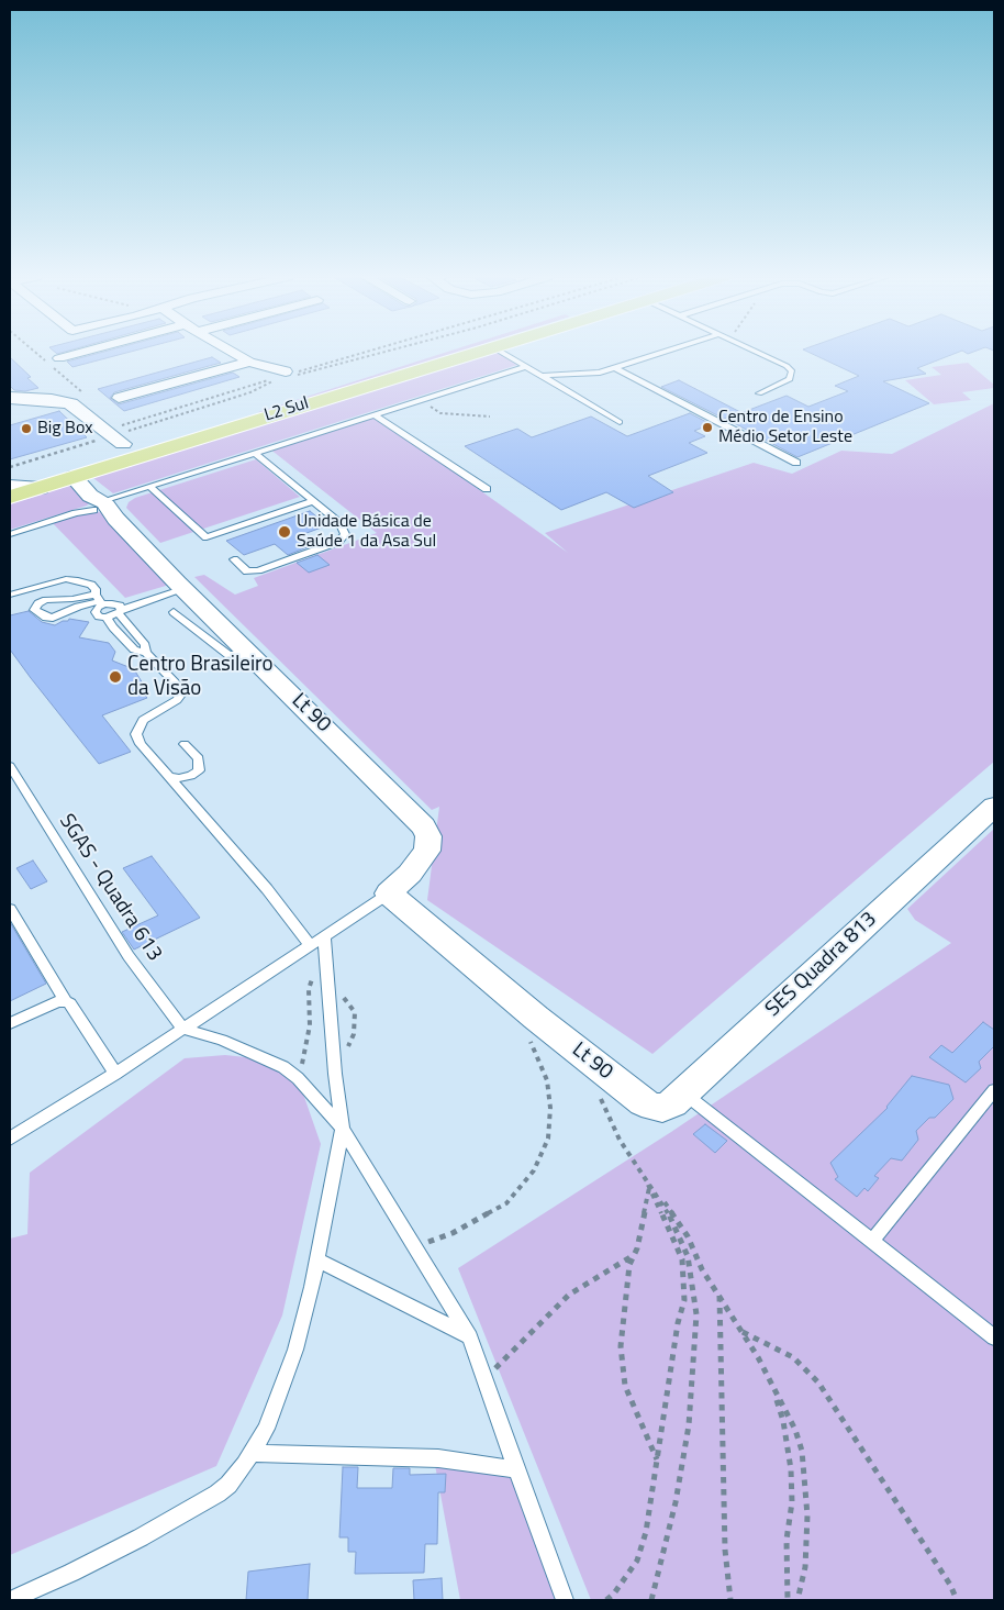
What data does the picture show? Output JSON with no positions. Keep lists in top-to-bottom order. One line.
{"streets":{"main road":["L2 Sul"],"street":["Lt 90","SES Quadra 813"],"lane":["SGAS - Quadra 613"]},"crossings":[["L2 Sul","Lt 90"],["Lt 90","SGAS - Quadra 613"],["Lt 90","SES Quadra 813"]],"places":["Centro de Ensino Médio Setor Leste","Big Box","Unidade Básica de Saúde 1 da Asa Sul","Centro Brasileiro da Visão"]}
